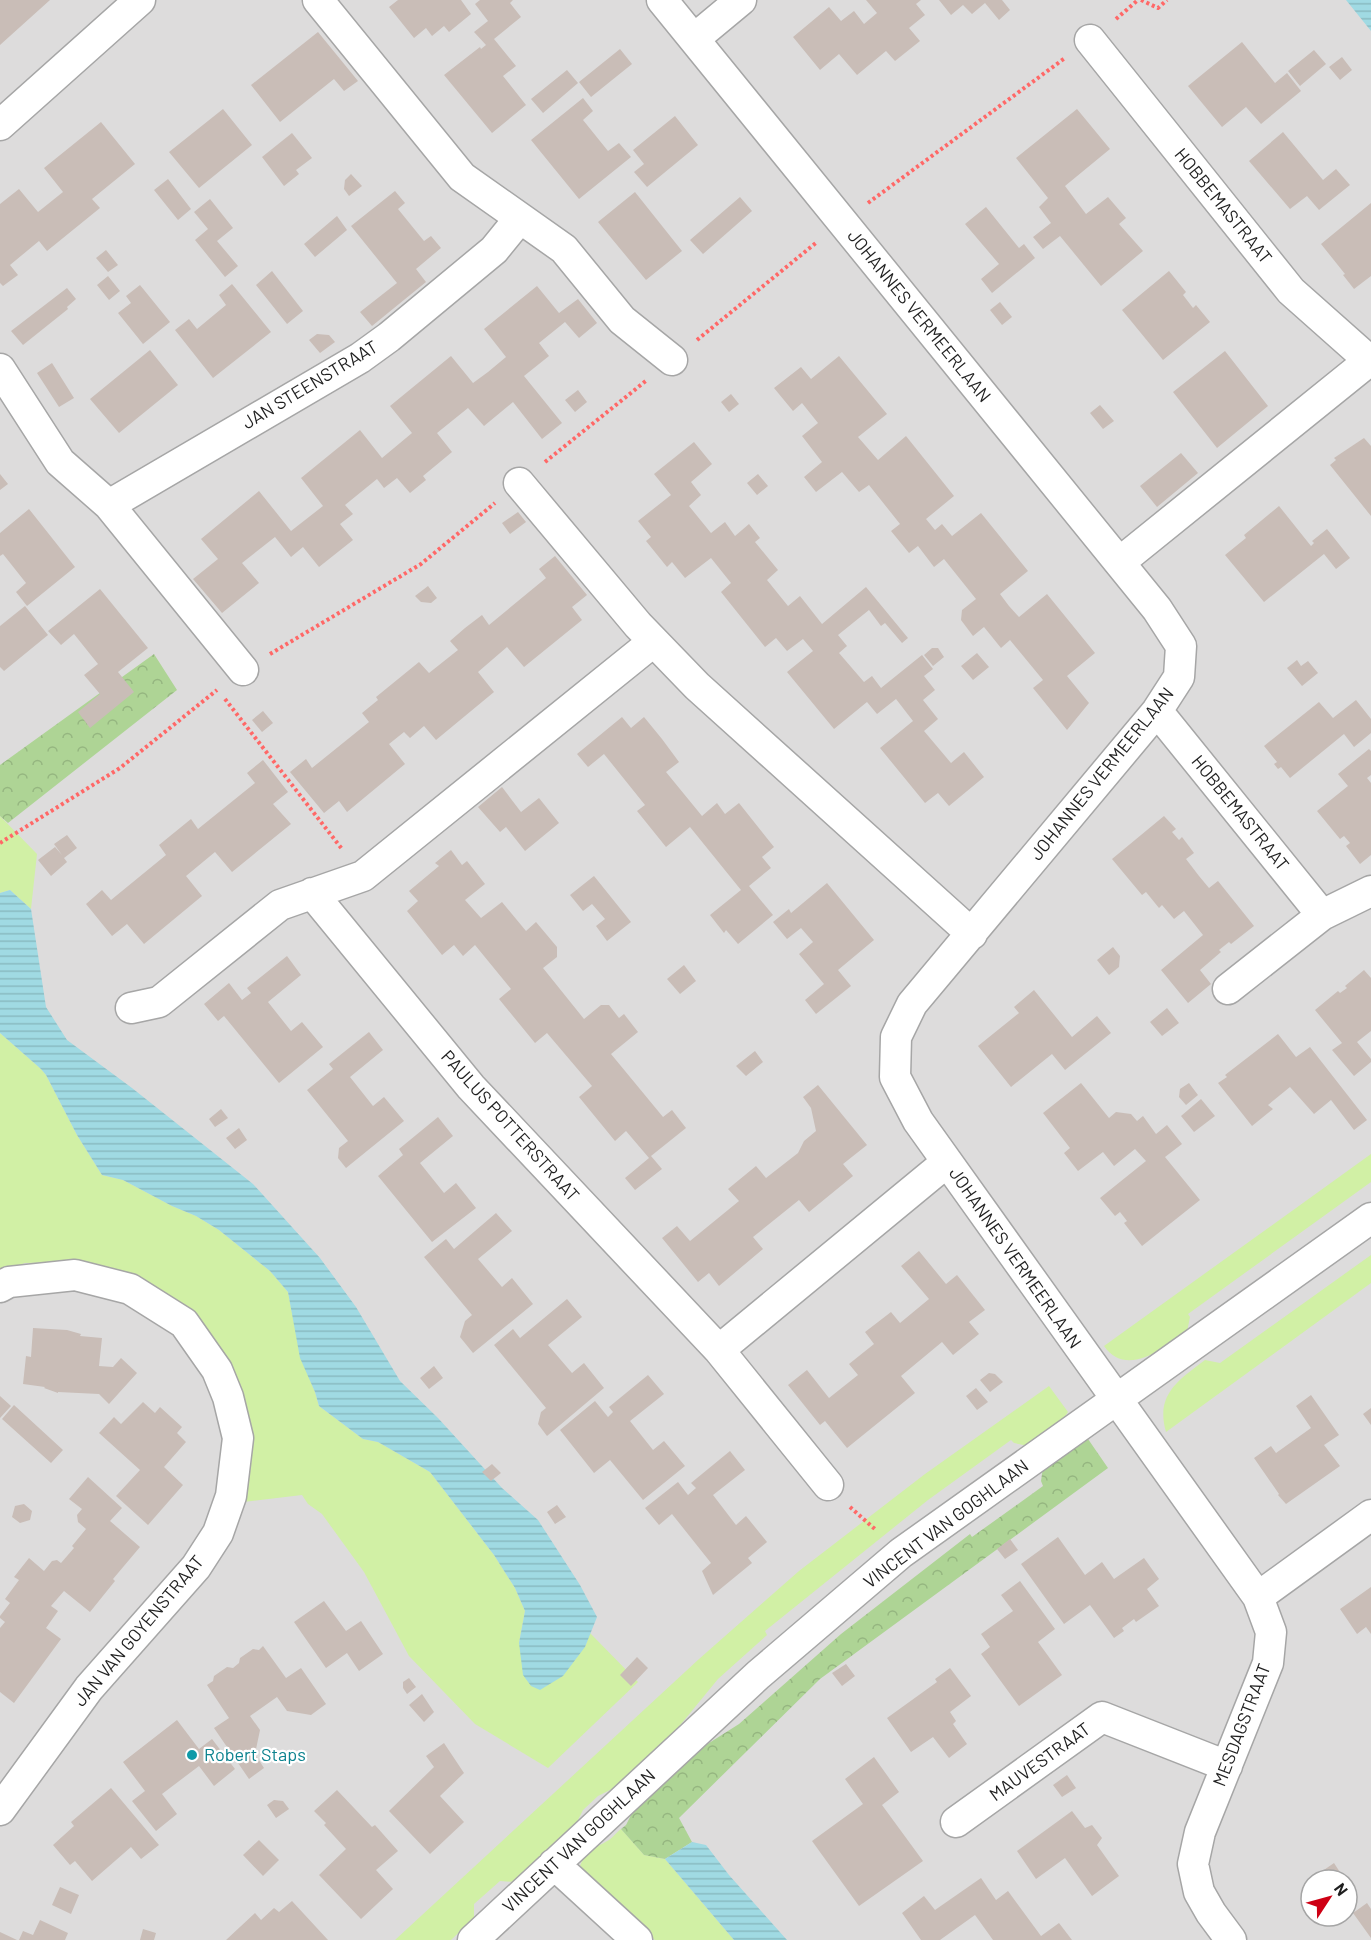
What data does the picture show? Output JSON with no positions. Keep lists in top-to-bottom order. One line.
{"streets":{"street":["HOBBEMASTRAAT","JOHANNES VERMEERLAAN","JAN STEENSTRAAT","PAULUS POTTERSTRAAT","VINCENT VAN GOGHLAAN","JAN VAN GOYENSTRAAT","MESDAGSTRAAT","MAUVESTRAAT"]},"crossings":[["HOBBEMASTRAAT","JOHANNES VERMEERLAAN"],["JOHANNES VERMEERLAAN","VINCENT VAN GOGHLAAN"],["JOHANNES VERMEERLAAN","MESDAGSTRAAT"],["VINCENT VAN GOGHLAAN","MESDAGSTRAAT"],["MESDAGSTRAAT","MAUVESTRAAT"]],"places":["Robert Staps"],"north":"top right"}
